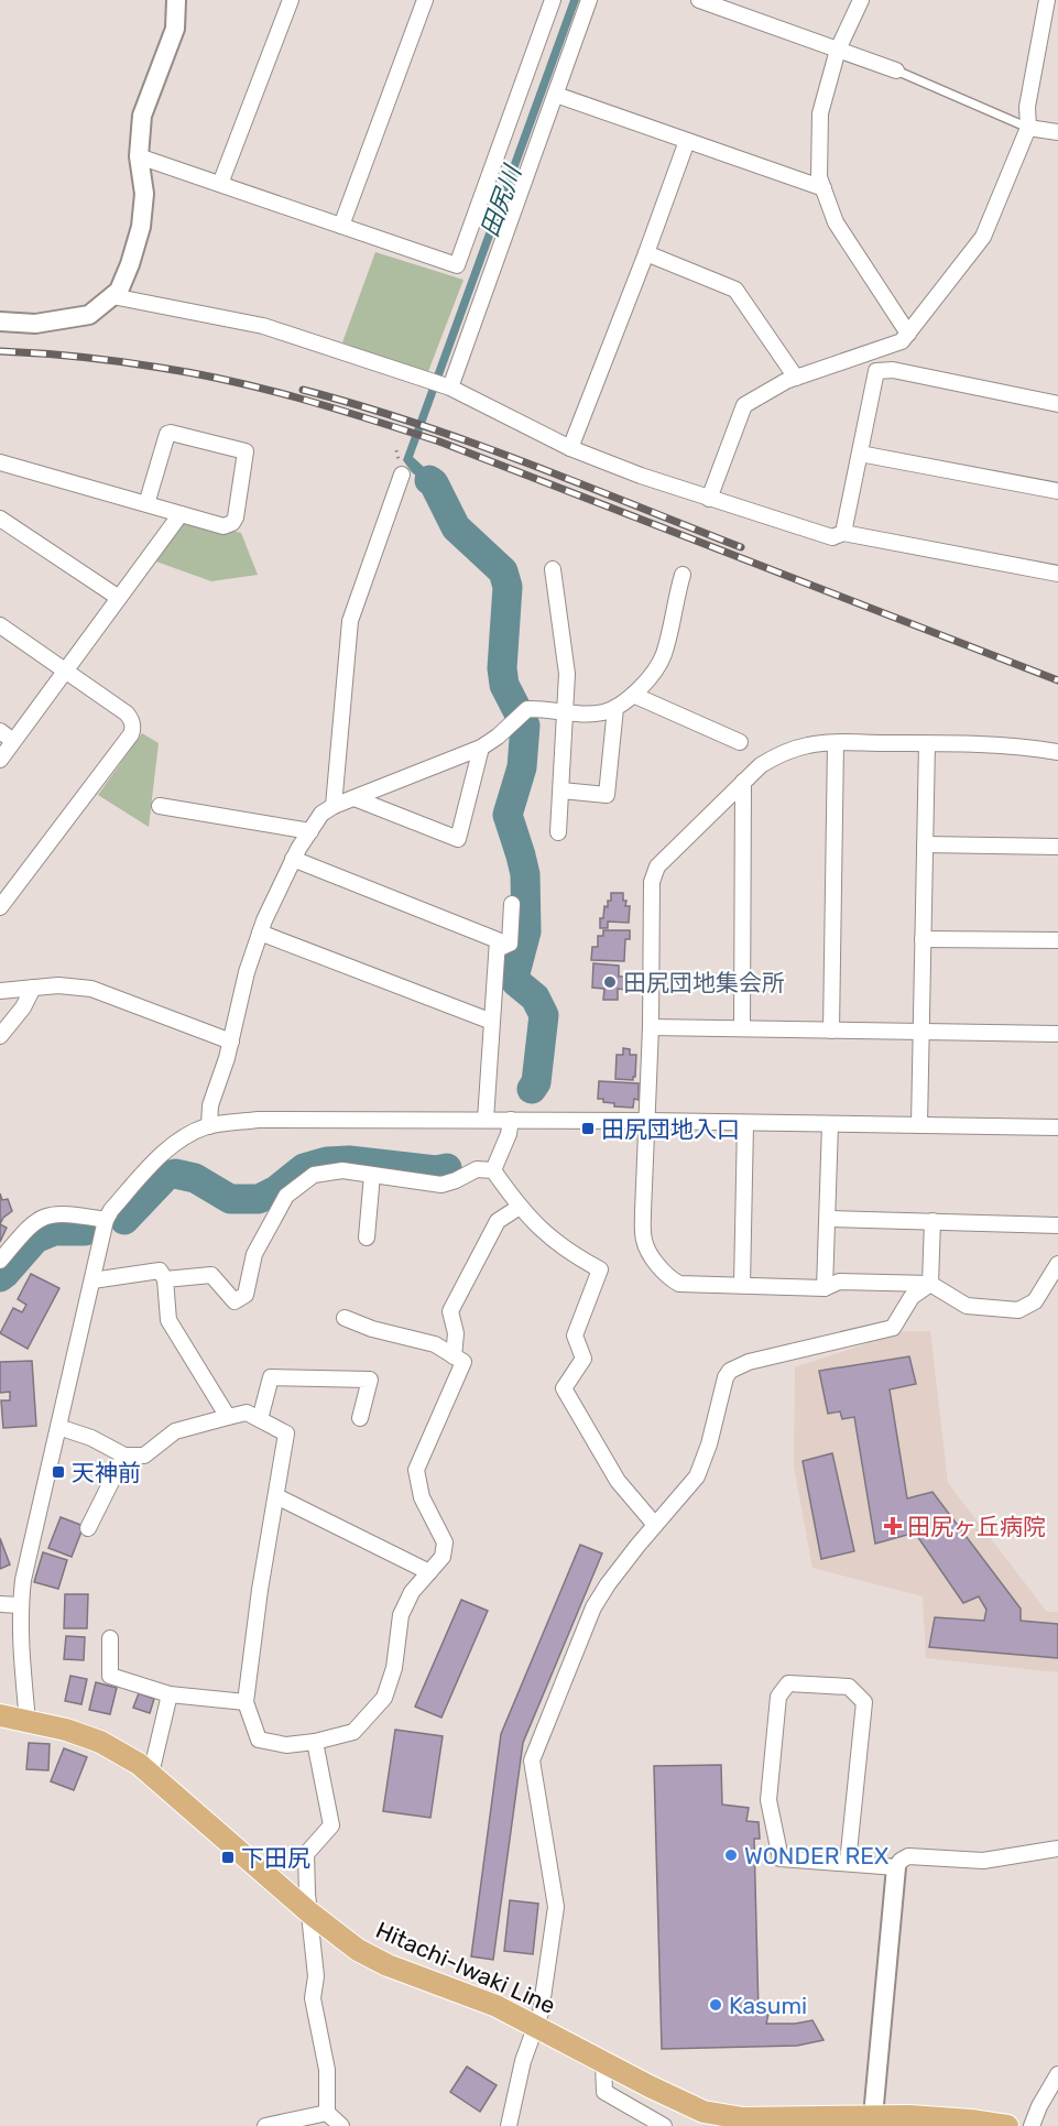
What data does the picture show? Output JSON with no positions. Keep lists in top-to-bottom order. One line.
{"streets":{"main road":["Hitachi-Iwaki Line"]},"water":["田尻川"],"places":{"other":["田尻団地集会所","WONDER REX","Kasumi"],"transit":["田尻団地入口","天神前","下田尻"],"health":["田尻ヶ丘病院"]}}
